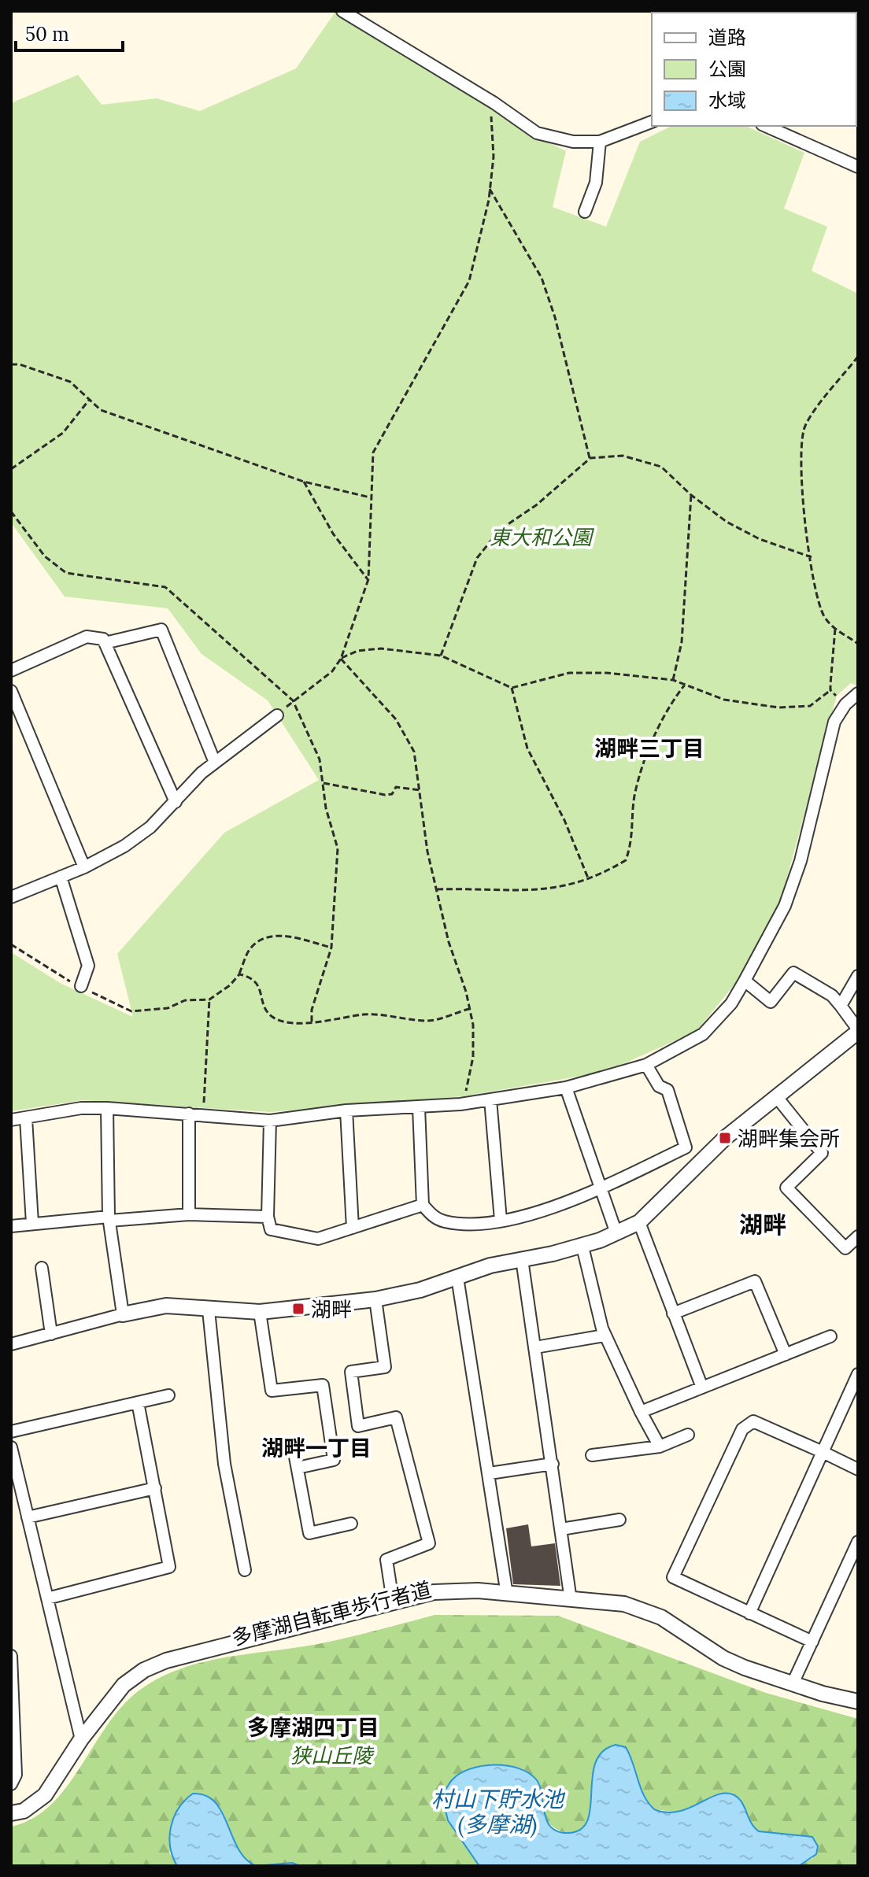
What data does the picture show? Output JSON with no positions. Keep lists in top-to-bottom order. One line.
{"districts":["湖畔三丁目","湖畔","湖畔一丁目","多摩湖四丁目"],"water":["村山下貯水池 (多摩湖)"],"parks":["東大和公園","狭山丘陵"],"places":{"transit":["湖畔集会所","湖畔"]},"legend":["道路","公園","水域"],"scale_bar":"50 m"}
